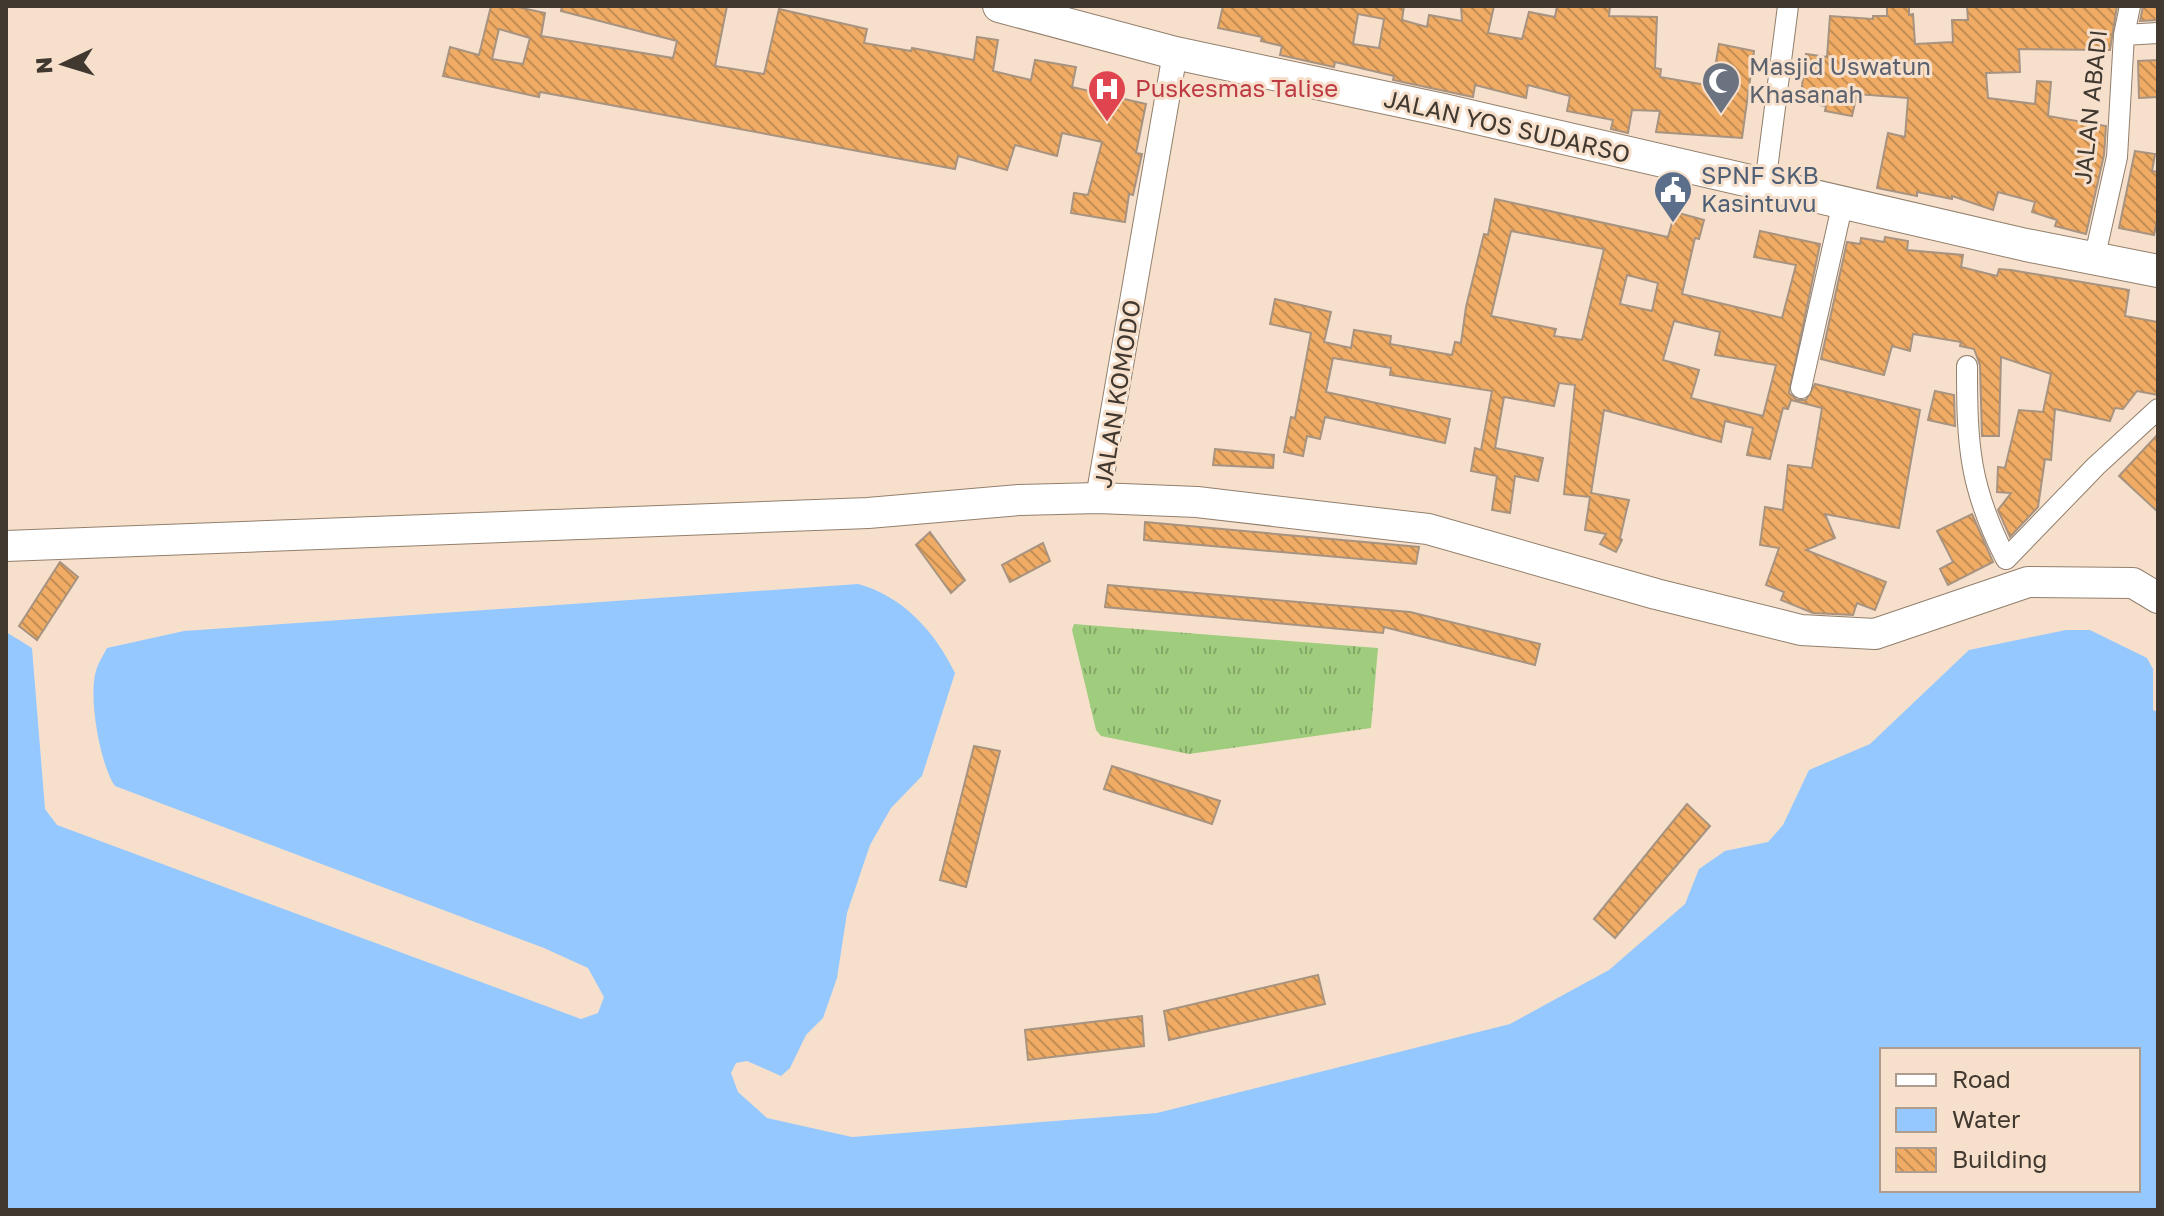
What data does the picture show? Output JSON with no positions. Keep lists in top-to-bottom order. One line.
{"streets":{"highway":["JALAN YOS SUDARSO"],"main road":["JALAN KOMODO"],"street":["JALAN ABADI"]},"crossings":[["JALAN ABADI","JALAN YOS SUDARSO"],["JALAN YOS SUDARSO","JALAN KOMODO"]],"places":{"mosque":["Masjid Uswatun Khasanah"],"hospital":["Puskesmas Talise"],"public building":["SPNF SKB Kasintuvu"]},"legend":["Road","Water","Building"],"north":"left"}
